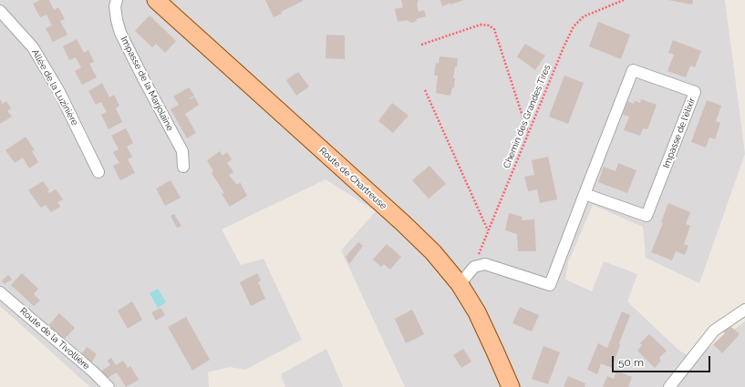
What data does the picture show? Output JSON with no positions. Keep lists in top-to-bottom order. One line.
{"streets":{"main road":["Route de Chartreuse"],"street":["Impasse de la Marjolaine","Allée de la Luzinière","Impasse de l'élixir","Route de la Tivollière"],"path":["Chemin des Grandes Tires"]},"crossings":[["Chemin des Grandes Tires","Impasse de l'élixir"]],"scale_bar":"50 m"}
